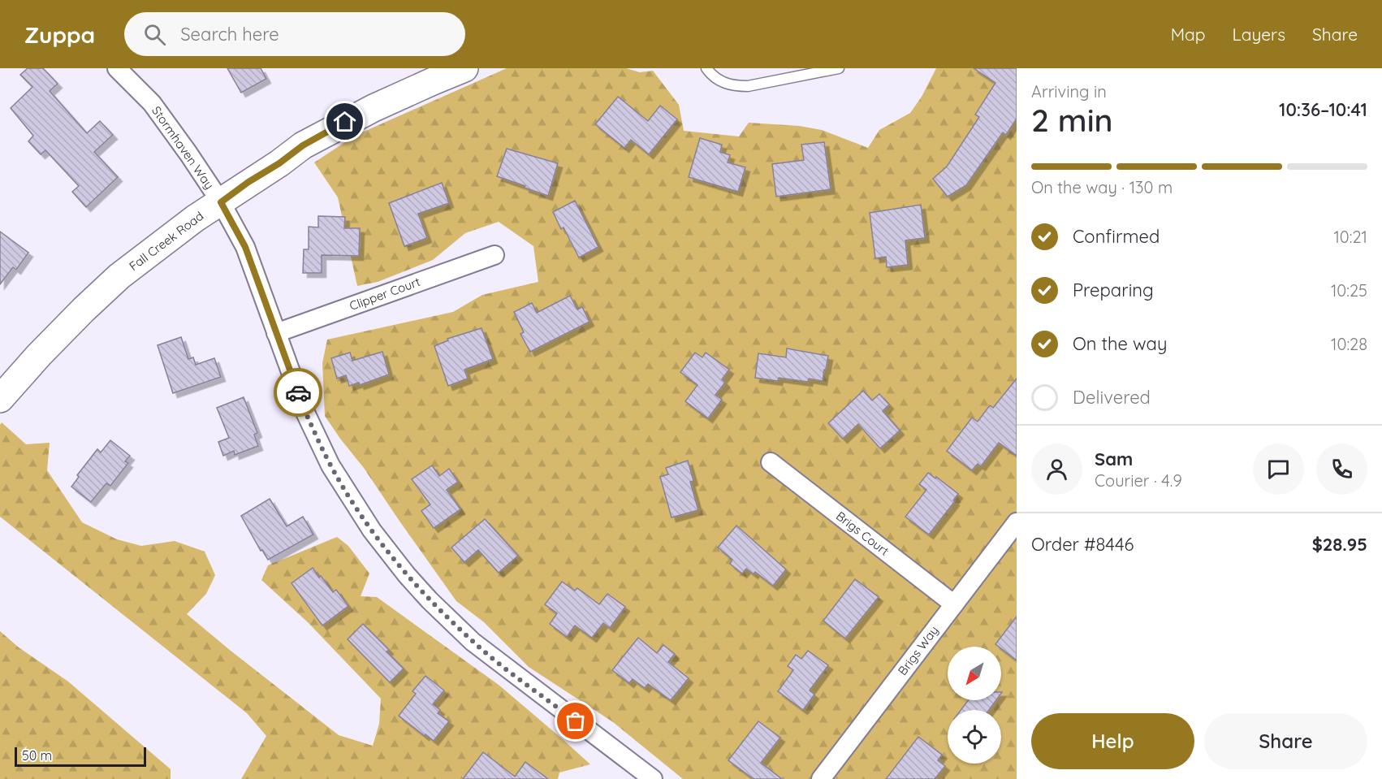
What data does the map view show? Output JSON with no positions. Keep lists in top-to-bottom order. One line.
{"streets":{"main road":["Fall Creek Road"],"street":["Stormhaven Way","Clipper Court","Brigs Court","Brigs Way"]},"crossings":[["Stormhaven Way","Fall Creek Road"],["Stormhaven Way","Clipper Court"],["Brigs Court","Brigs Way"]],"scale_bar":"50 m","north":"bottom left","page":{"header":"Zuppa","search":"Search here","nav":["Map","Layers","Share"],"heading":["2 min","Arriving in","10:36–10:41"],"panel":["Sam","Courier · 4.9","Order #8446","$28.95"],"bar":"On the way · 130 m","list":[["Confirmed","10:21"],["Preparing","10:25"],["On the way","10:28"],"Delivered"],"buttons":["Help","Share"],"scale":"50 m"}}
